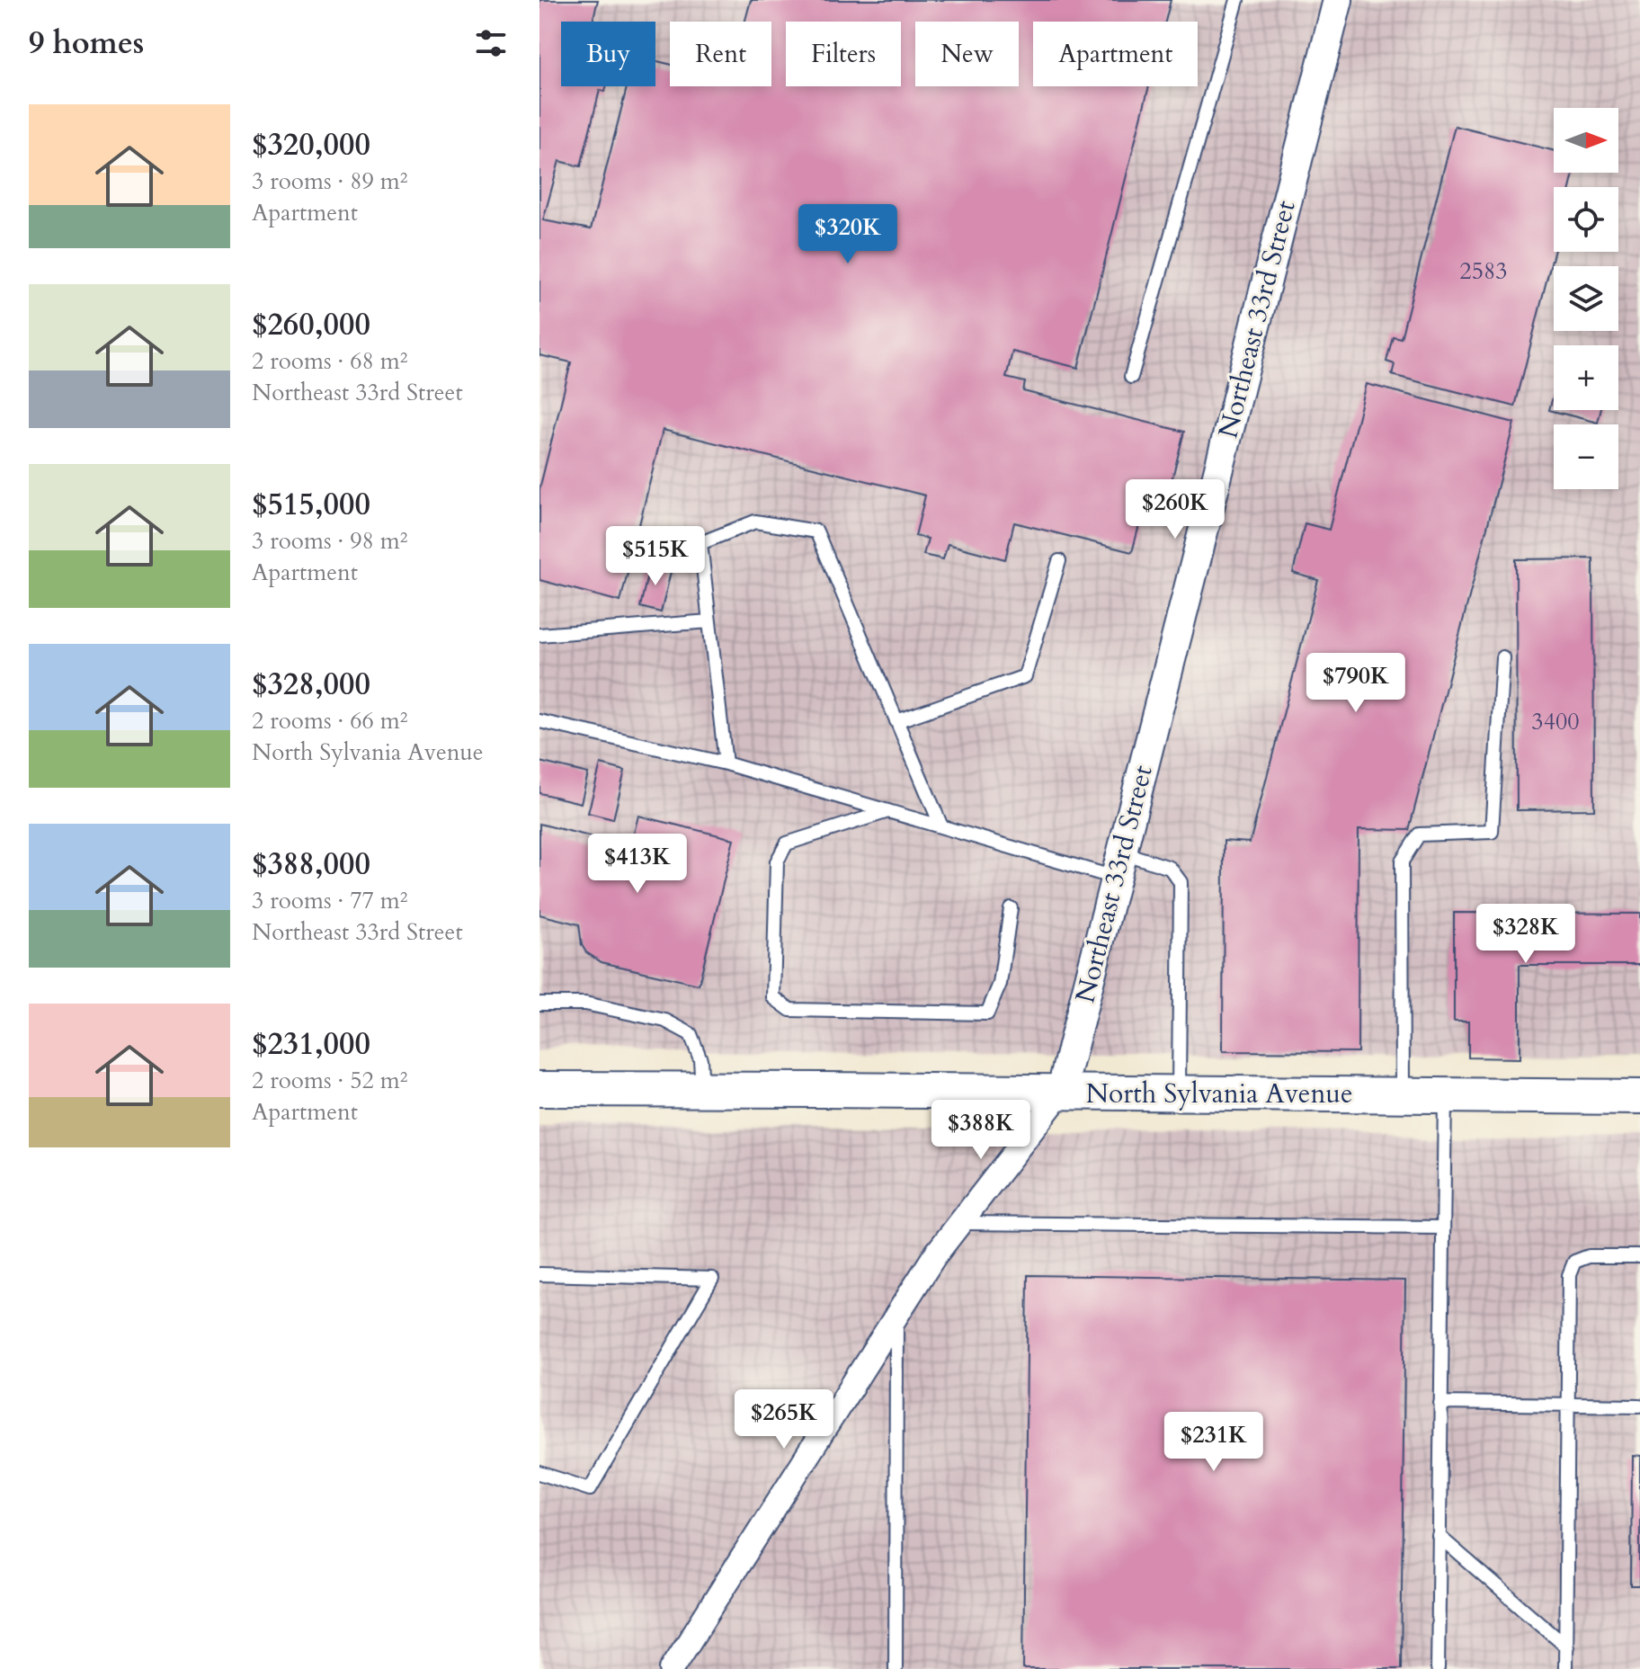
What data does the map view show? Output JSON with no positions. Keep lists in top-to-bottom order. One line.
{"streets":{"main road":["North Sylvania Avenue"],"street":["Northeast 33rd Street"]},"crossings":[["Northeast 33rd Street","North Sylvania Avenue"]],"house_numbers":["2583","3400"],"north":"right","page":{"heading":"9 homes","chip":["Buy","Rent","Filters","New","Apartment"],"list":[{"name":"$320,000","note":"3 rooms · 89 m² · Apartment"},{"name":"$260,000","note":"2 rooms · 68 m² · Northeast 33rd Street"},{"name":"$515,000","note":"3 rooms · 98 m² · Apartment"},{"name":"$328,000","note":"2 rooms · 66 m² · North Sylvania Avenue"},{"name":"$388,000","note":"3 rooms · 77 m² · Northeast 33rd Street"},{"name":"$231,000","note":"2 rooms · 52 m² · Apartment"}],"map_buttons":["+","−"],"price":["$320K","$260K","$515K","$790K","$413K","$328K","$388K","$265K","$231K"]}}
